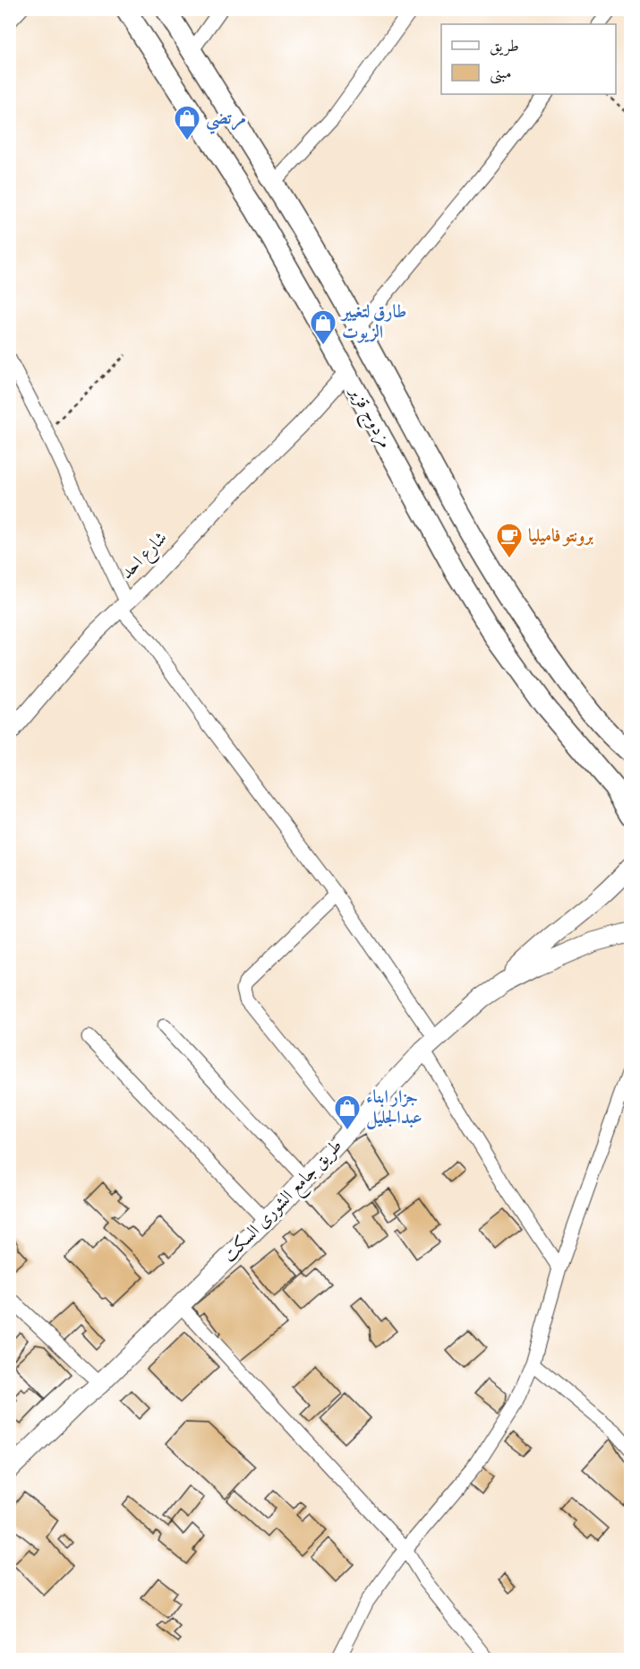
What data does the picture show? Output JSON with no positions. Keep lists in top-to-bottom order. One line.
{"streets":{"main road":["مزدوج قزير","طريق جامع الشورى السكت"],"street":["شارع احد"]},"crossings":[["مزدوج قزير","شارع احد"]],"places":{"shop":["مرتضي","طارق لتغيير الزيوت","جزار ابناء عبدالجليل"],"cafe":["برونتو فاميليا"]},"legend":["طريق","مبنى"]}
